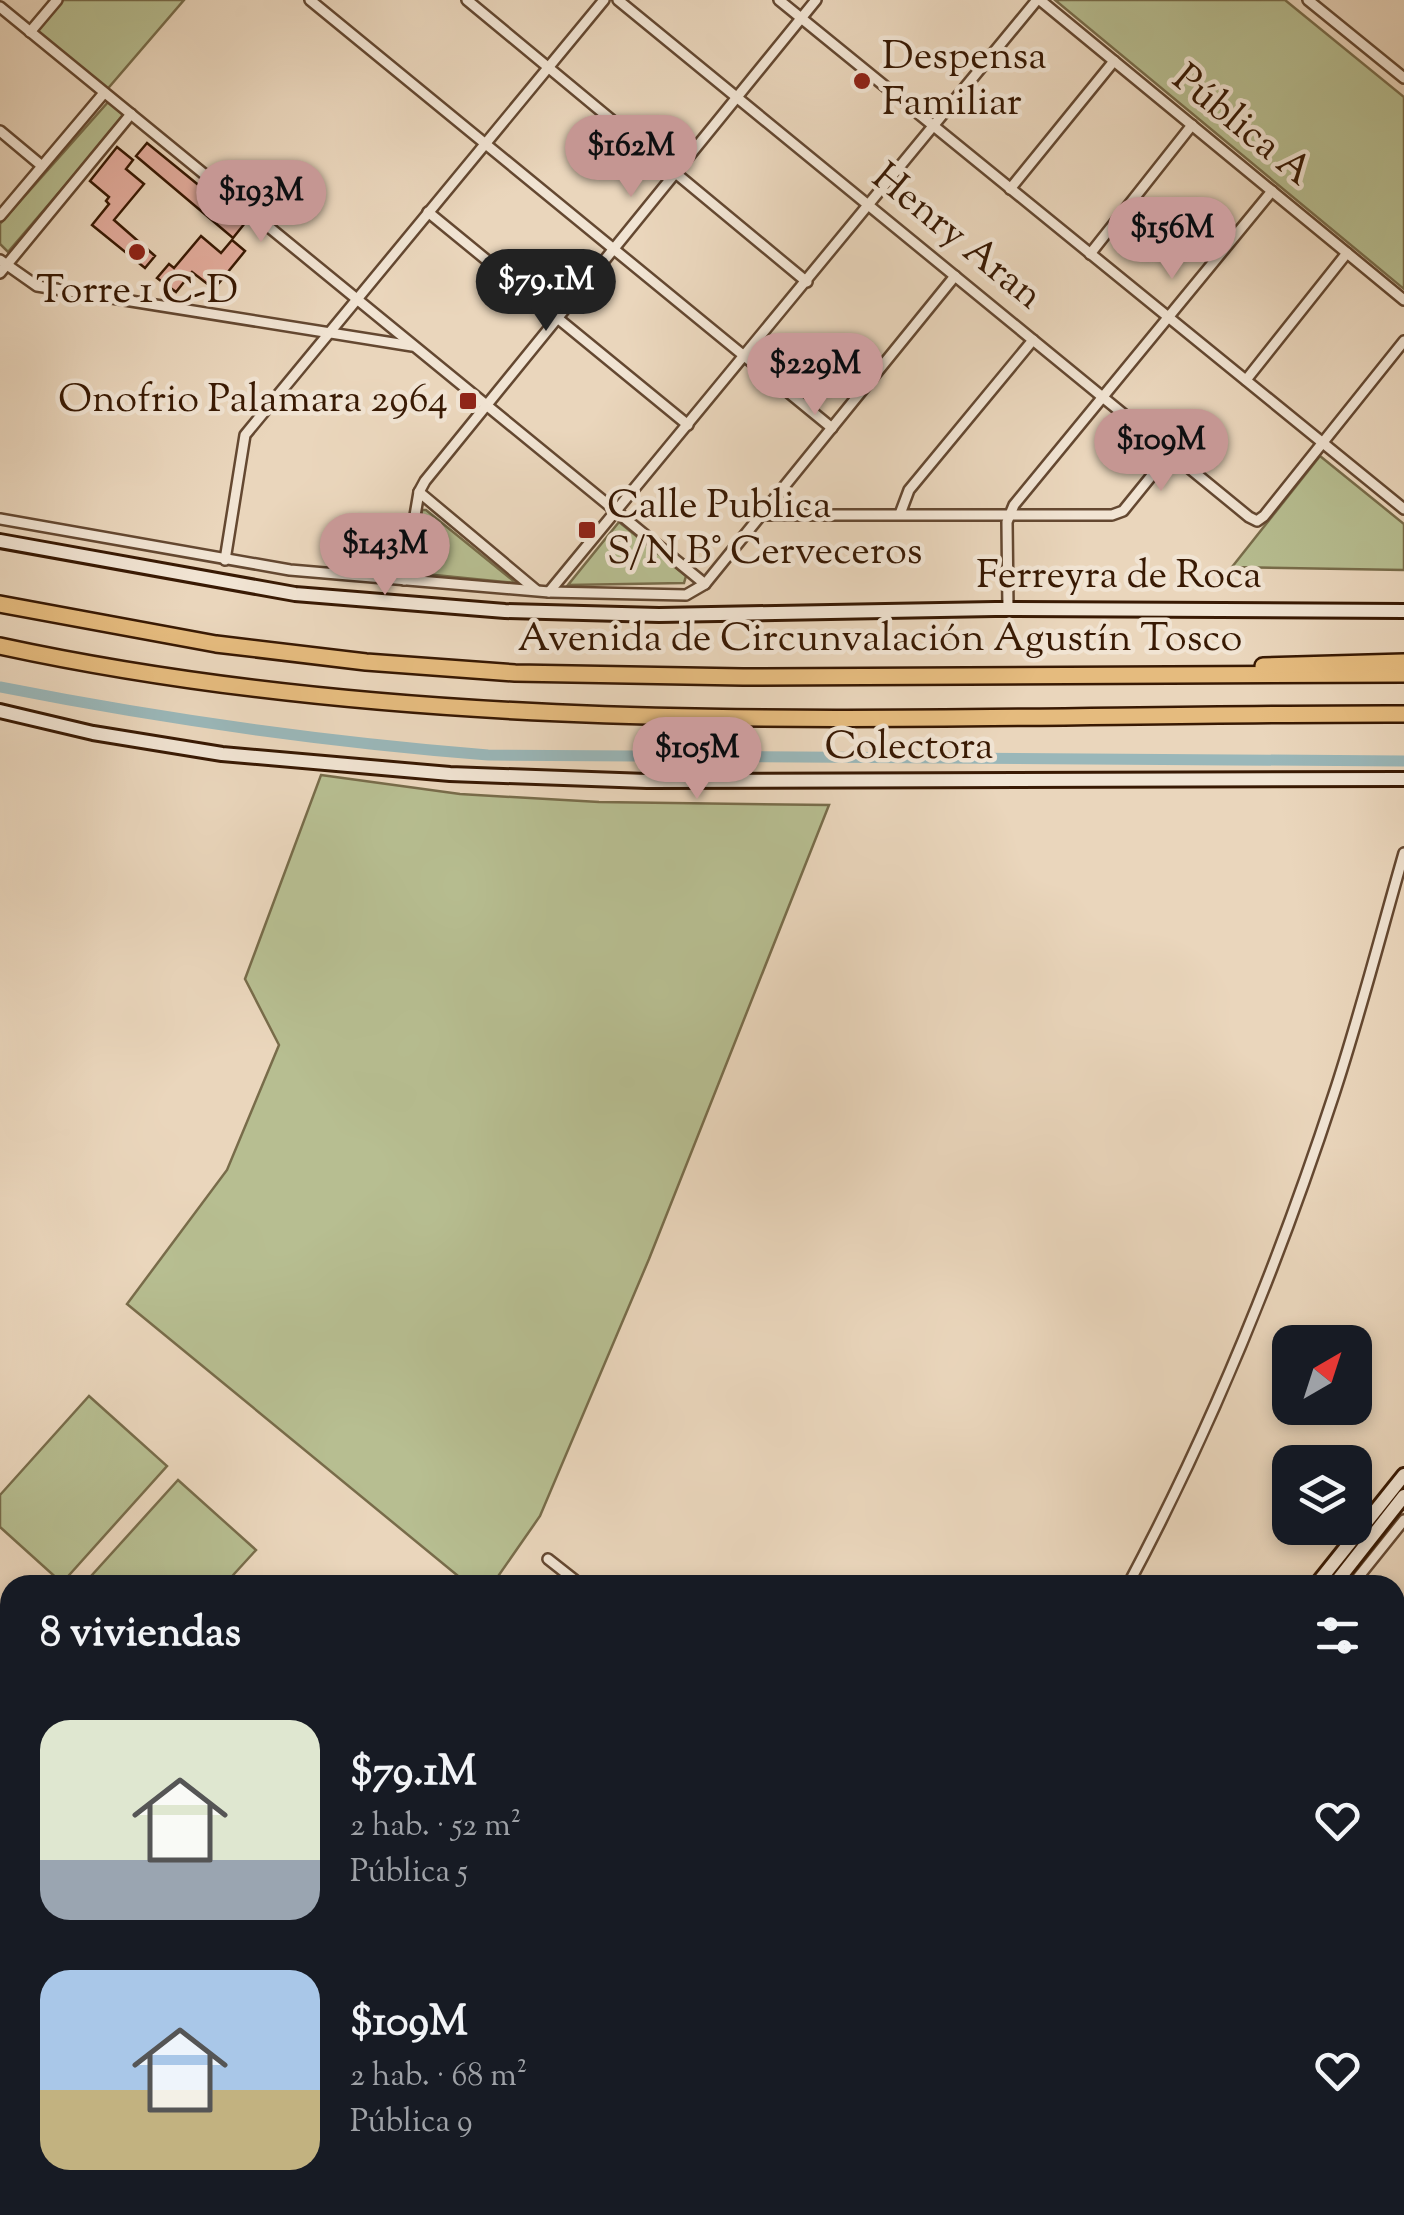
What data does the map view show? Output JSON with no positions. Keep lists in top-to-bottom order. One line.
{"streets":{"highway":["Avenida de Circunvalación Agustín Tosco"],"street":["Pública A","Henry Aran","Ferreyra de Roca","Colectora"]},"places":{"other":["Despensa Familiar","Torre 1 C-D"],"transit":["Onofrio Palamara 2964","Calle Publica S/N B° Cerveceros"]},"north":"top right","page":{"price":["$162M","$193M","$156M","$79.1M","$229M","$109M","$143M","$105M"],"heading":"8 viviendas","list":[{"name":"$79.1M","note":"2 hab. · 52 m² · Pública 5"},{"name":"$109M","note":"2 hab. · 68 m² · Pública 9"}]}}
